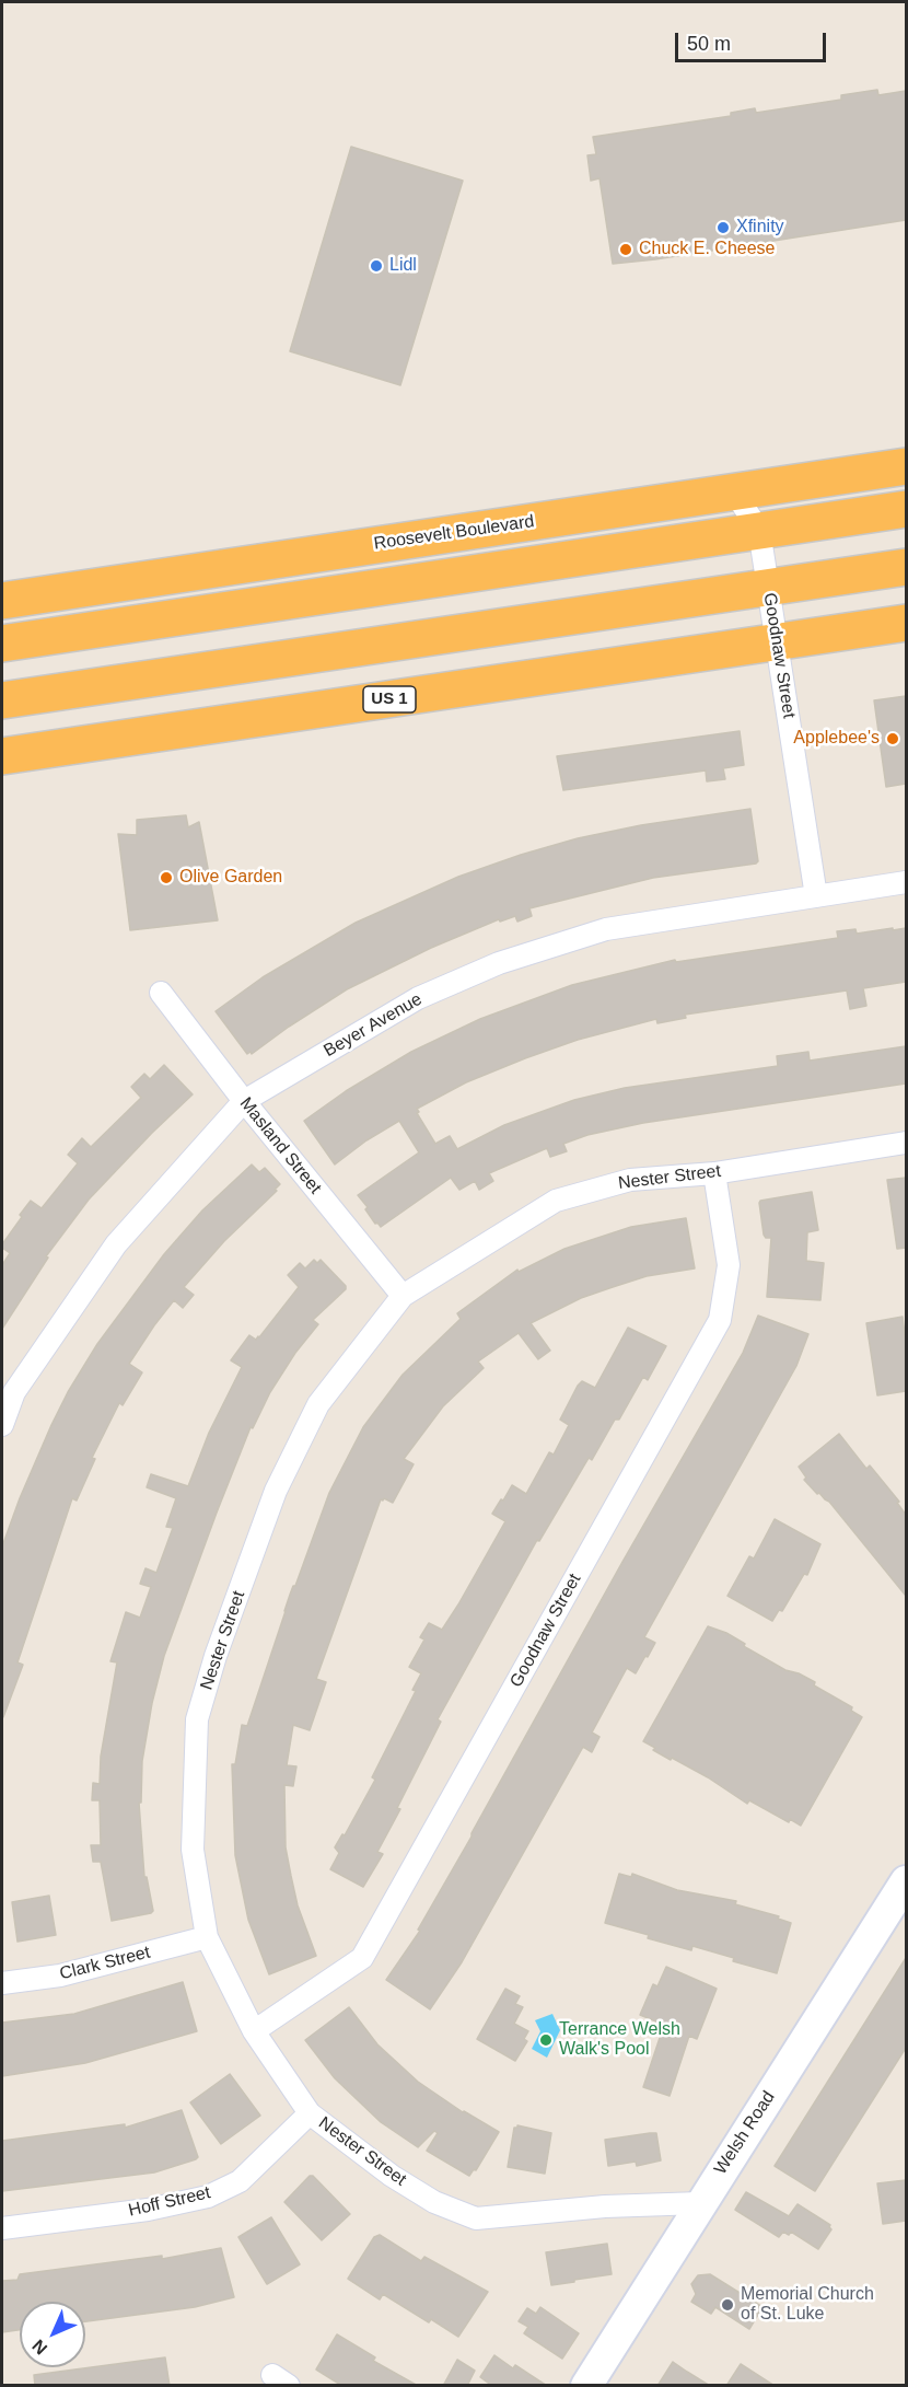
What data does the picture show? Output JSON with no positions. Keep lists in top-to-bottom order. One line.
{"streets":{"highway":["Roosevelt Boulevard","US 1"],"main road":["Welsh Road"],"street":["Goodnaw Street","Beyer Avenue","Masland Street","Nester Street","Clark Street","Hoff Street"]},"crossings":[["Roosevelt Boulevard","Goodnaw Street"],["Goodnaw Street","US 1"],["Goodnaw Street","Beyer Avenue"],["Goodnaw Street","Nester Street"],["Beyer Avenue","Masland Street"],["Masland Street","Nester Street"],["Nester Street","Clark Street"],["Nester Street","Welsh Road"],["Nester Street","Hoff Street"]],"places":["Xfinity","Chuck E. Cheese","Lidl","Applebee's","Olive Garden","Terrance Welsh Walk's Pool","Memorial Church of St. Luke"],"scale_bar":"50 m","north":"bottom left"}
